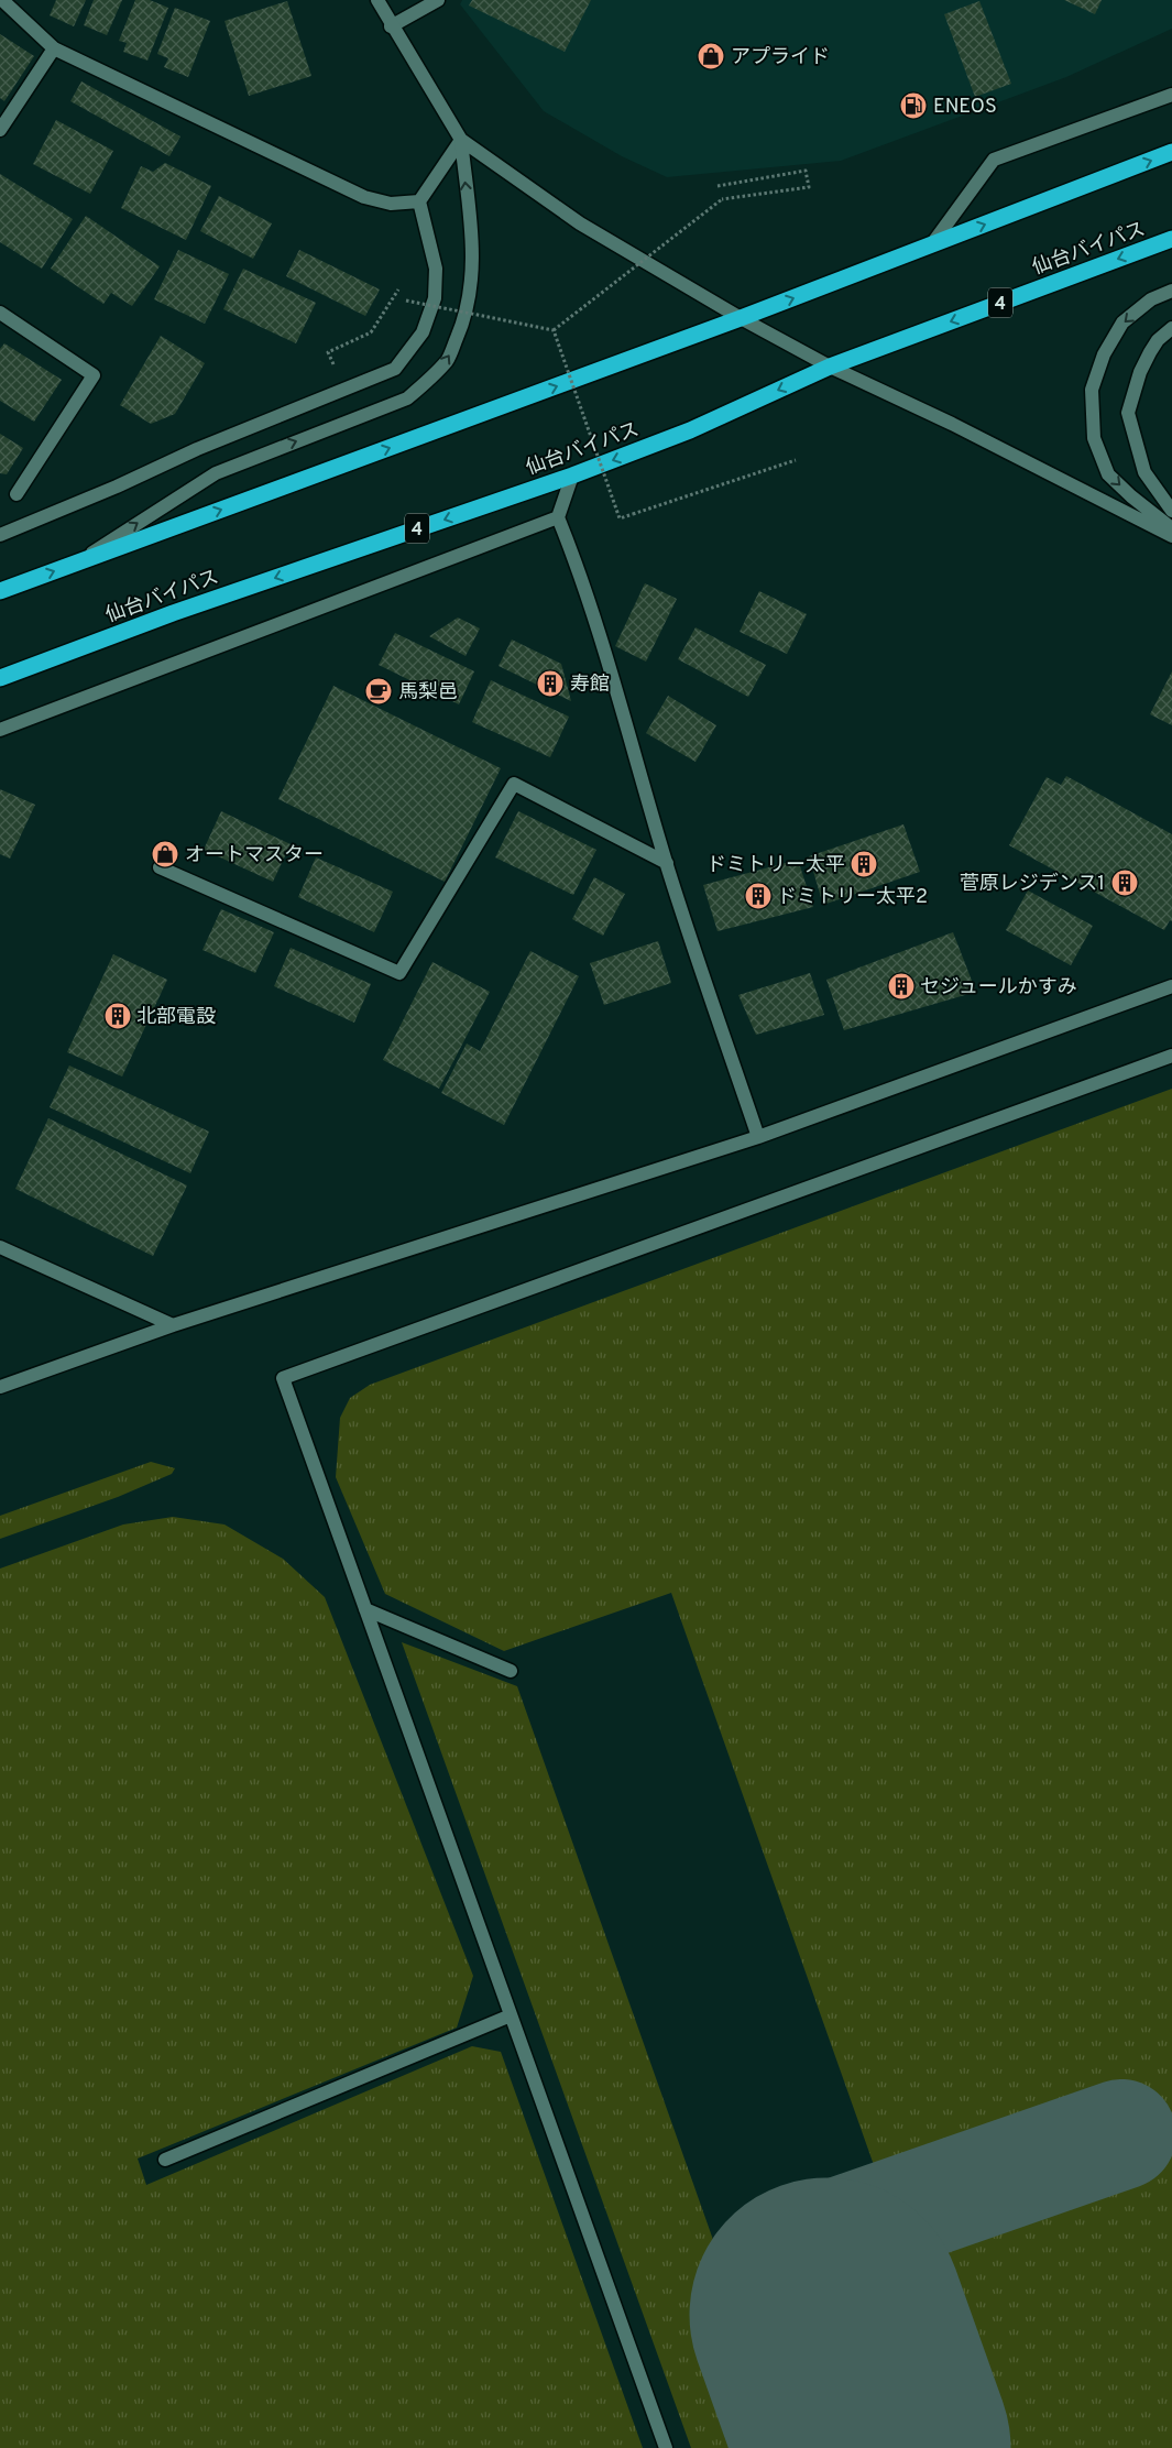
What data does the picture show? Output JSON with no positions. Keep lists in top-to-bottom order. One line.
{"streets":{"highway":["仙台バイパス","4"]},"places":{"shop":["アプライド","オートマスター"],"fuel station":["ENEOS"],"building":["寿館","ドミトリー太平","菅原レジデンス1","ドミトリー太平2","セジュールかすみ","北部電設"],"cafe":["馬梨邑"]}}
